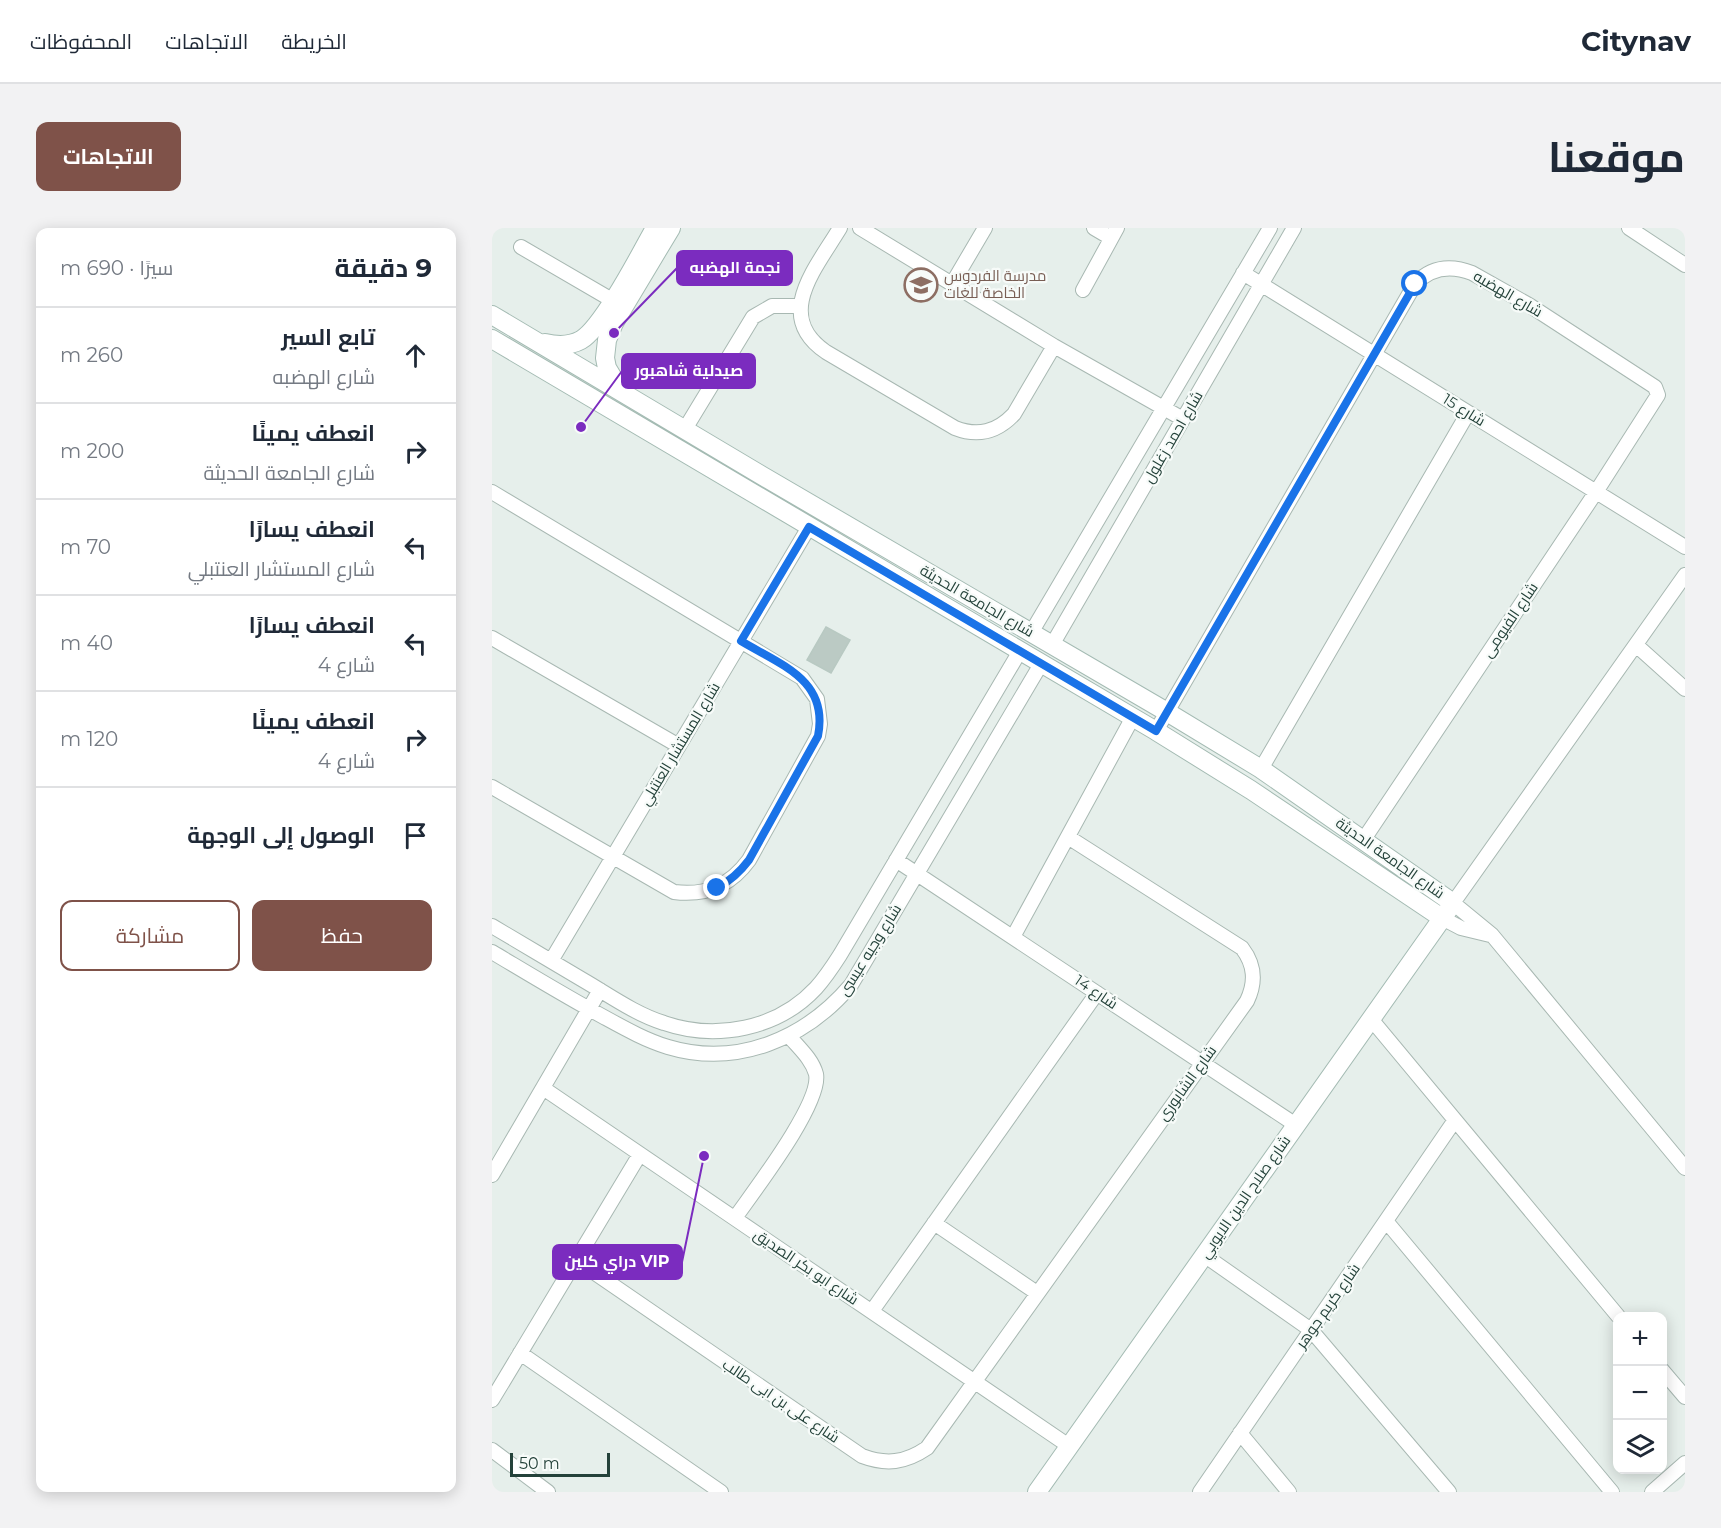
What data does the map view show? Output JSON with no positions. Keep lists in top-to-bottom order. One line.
{"streets":{"street":["شارع الهضبه","شارع 15","شارع احمد زغلول","شارع الجامعة الحديثة","شارع الفيومى","شارع المستشار العنتبلي","شارع وجيه عيسى","شارع 14","شارع الشابوري","شارع صلاح الدين الايوبي","شارع ابو بكر الصديق","شارع كريم جوهر","شارع على بن ابى طالب"]},"crossings":[["شارع الهضبه","شارع 15"],["شارع الهضبه","شارع الجامعة الحديثة"],["شارع الهضبه","شارع الفيومى"],["شارع 15","شارع احمد زغلول"],["شارع 15","شارع الفيومى"],["شارع احمد زغلول","شارع الجامعة الحديثة"],["شارع الجامعة الحديثة","شارع الفيومى"],["شارع الجامعة الحديثة","شارع المستشار العنتبلي"],["شارع الجامعة الحديثة","شارع وجيه عيسى"],["شارع الجامعة الحديثة","شارع صلاح الدين الايوبي"],["شارع المستشار العنتبلي","شارع وجيه عيسى"],["شارع وجيه عيسى","شارع 14"],["شارع 14","شارع الشابوري"],["شارع 14","شارع صلاح الدين الايوبي"],["شارع الشابوري","شارع ابو بكر الصديق"],["شارع الشابوري","شارع على بن ابى طالب"],["شارع صلاح الدين الايوبي","شارع ابو بكر الصديق"],["شارع ابو بكر الصديق","شارع على بن ابى طالب"]],"places":{"school or university":["مدرسة الفردوس الخاصة للغات"],"other":["نجمة الهضبه","صيدلية شاهبور","دراي كلين VIP"]},"scale_bar":"50 m","page":{"header":"Citynav","nav":["الخريطة","الاتجاهات","المحفوظات"],"title":"موقعنا","buttons":["الاتجاهات",["حفظ","مشاركة"]],"heading":["9 دقيقة","سيرًا · 690 m"],"list":[["تابع السير","شارع الهضبه","260 m"],["انعطف يمينًا","شارع الجامعة الحديثة","200 m"],["انعطف يسارًا","شارع المستشار العنتبلي","70 m"],["انعطف يسارًا","شارع 4","40 m"],["انعطف يمينًا","شارع 4","120 m"],"الوصول إلى الوجهة"],"map_buttons":["+","−"],"scale":"50 m"}}
